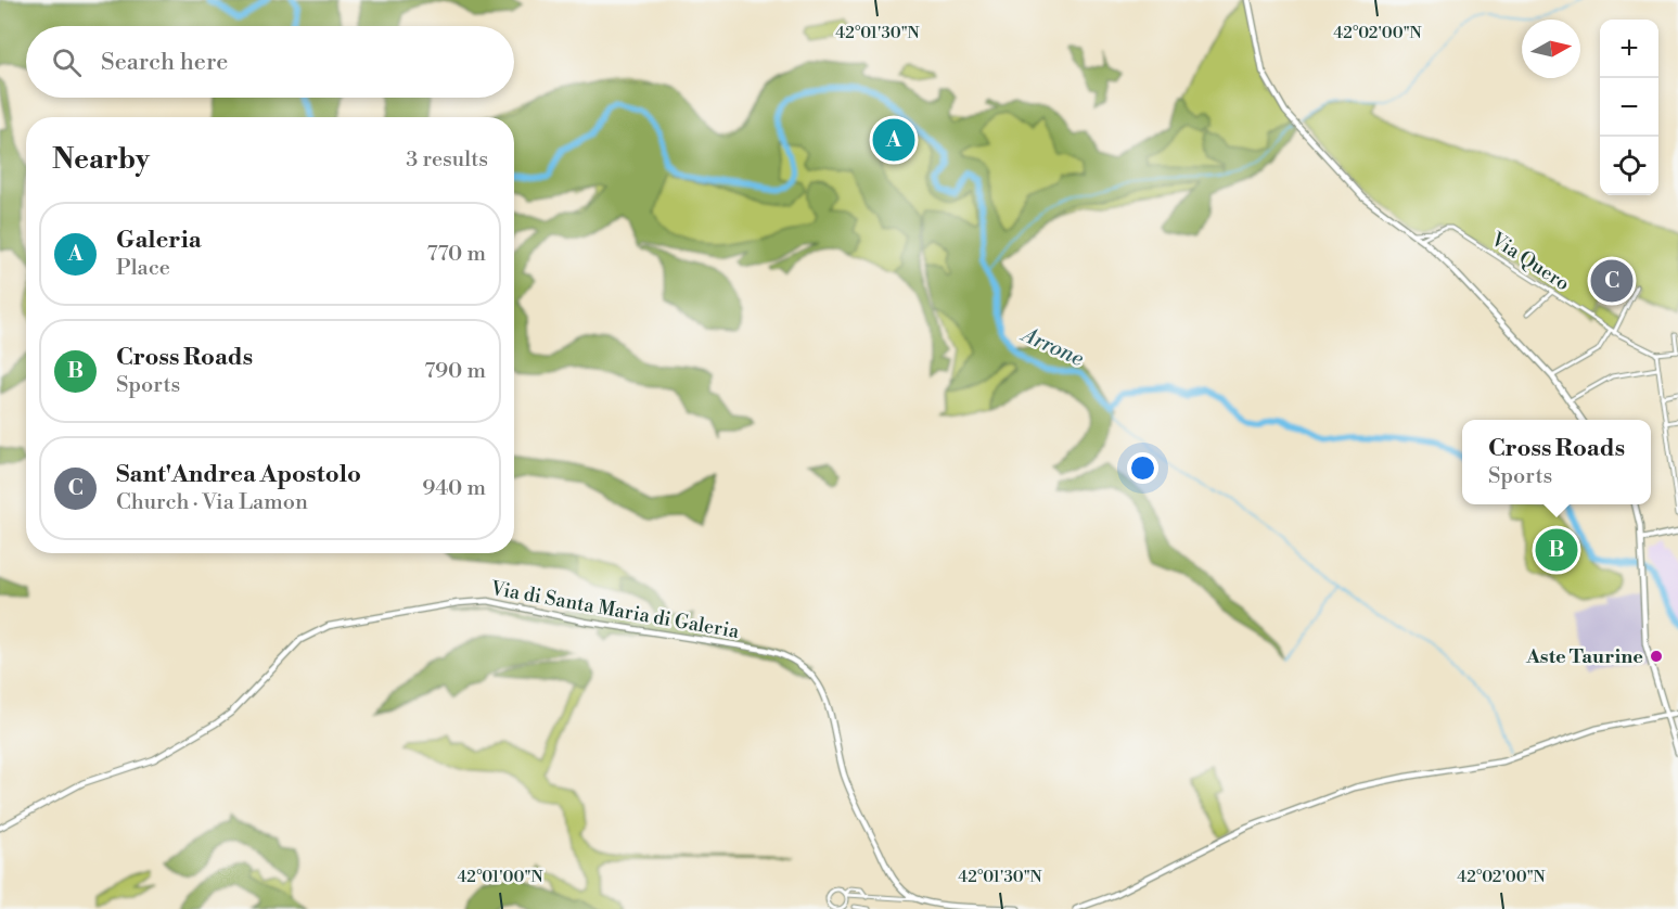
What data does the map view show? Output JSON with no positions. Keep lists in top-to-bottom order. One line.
{"streets":{"street":["Via Quero","Via di Santa Maria di Galeria"]},"water":["Arrone"],"places":["Aste Taurine"],"north":"right","page":{"map_buttons":["+","−"],"search":"Search here","pins":["A","C","B"],"heading":["Nearby","3 results"],"list":[{"mark":"A","name":"Galeria","note":"Place","value":"770 m"},{"mark":"B","name":"Cross Roads","note":"Sports","value":"790 m"},{"mark":"C","name":"Sant'Andrea Apostolo","note":"Church · Via Lamon","value":"940 m"}],"popup":["Cross Roads","Sports"]},"coordinates":["42°01'30\"N","42°02'00\"N","42°01'00\"N"]}
